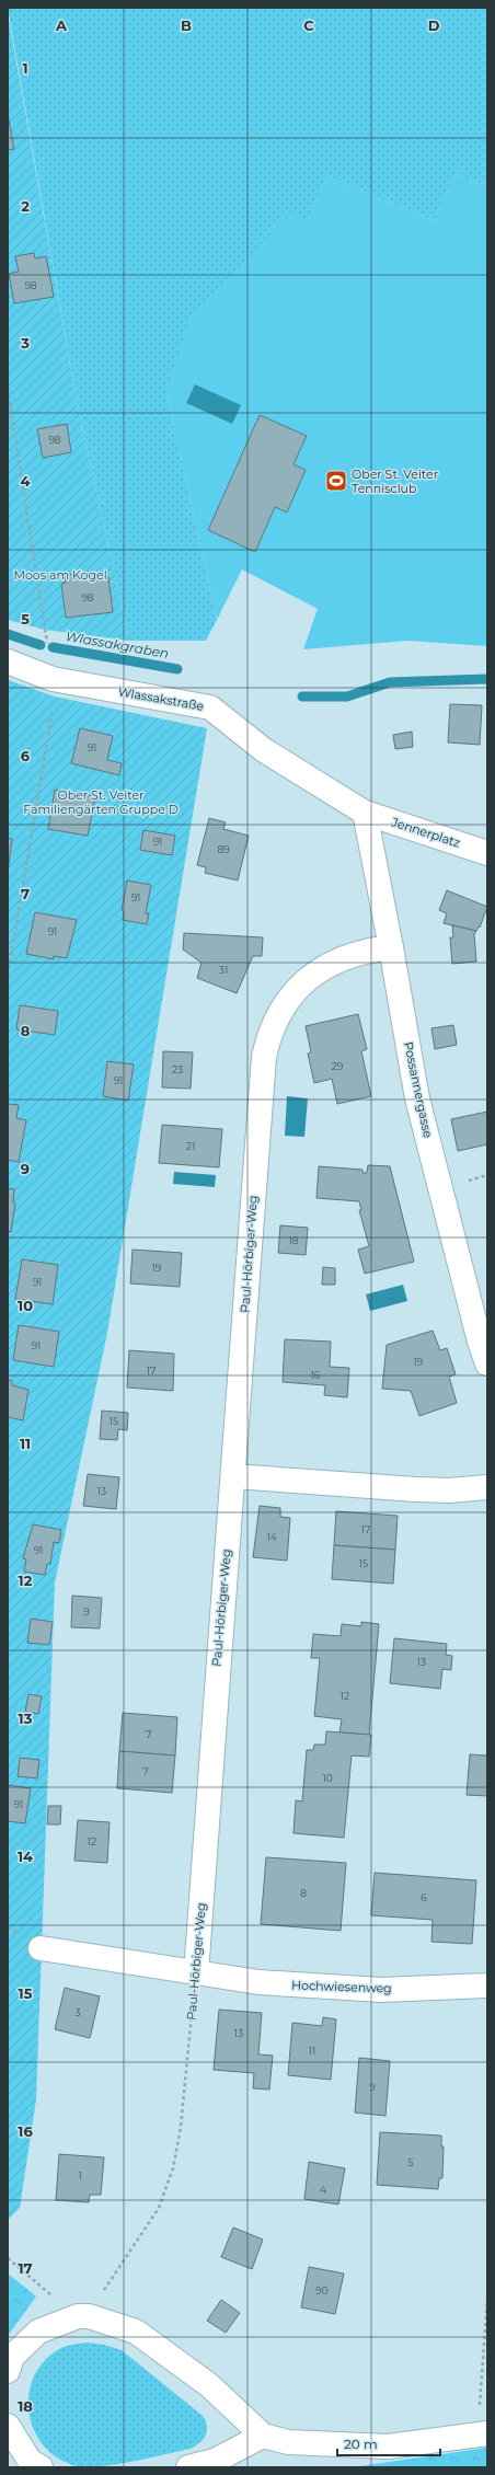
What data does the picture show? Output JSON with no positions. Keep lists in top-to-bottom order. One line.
{"streets":{"street":["Wlassakstraße","Jennerplatz","Possannergasse","Paul-Hörbiger-Weg","Hochwiesenweg"]},"crossings":[["Wlassakstraße","Jennerplatz"],["Wlassakstraße","Possannergasse"],["Jennerplatz","Possannergasse"],["Possannergasse","Paul-Hörbiger-Weg"],["Paul-Hörbiger-Weg","Hochwiesenweg"]],"water":["Wlassakgraben"],"parks":["Moos am Kogel","Ober St. Veiter Familiengärten Gruppe D"],"places":{"sports":["Ober St. Veiter Tennisclub"]},"house_numbers":["98","98","98","91","91","89","91","91","31","29","23","91","21","18","19","91","91","19","17","16","15","13","17","14","91","15","9","13","12","7","7","10","91","12","8","6","3","13","11","9","5","1","4","90"],"scale_bar":"20 m","grid":{"columns":["A","B","C","D"],"rows":["1","2","3","4","5","6","7","8","9","10","11","12","13","14","15","16","17","18"]}}
